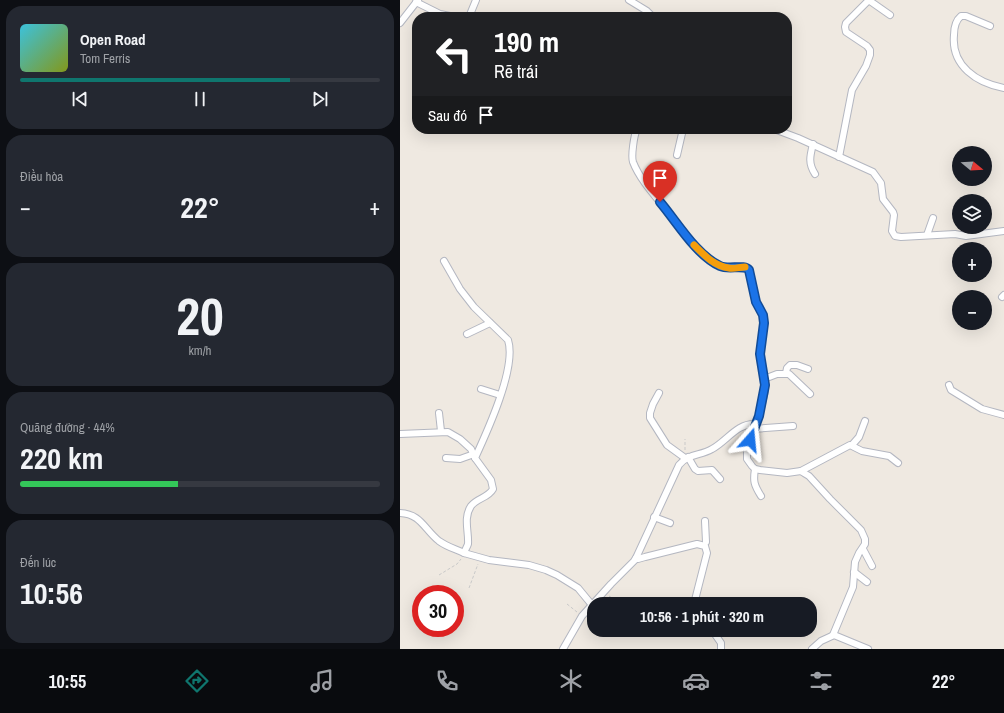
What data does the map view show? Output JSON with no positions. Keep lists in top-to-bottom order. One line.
{"north":"right","page":{"turn":["190 m","Rẽ trái"],"song":["Open Road","Tom Ferris"],"then":"Sau đó","tile":["Điều hòa",["20","km/h"],["Quãng đường · 44%","220 km"],["Đến lúc","10:56"]],"map_buttons":["+","−"],"heat":["−","22°","+"],"limit":"30","trip":"10:56 · 1 phút · 320 m","tabs":["10:55","22°"]}}
